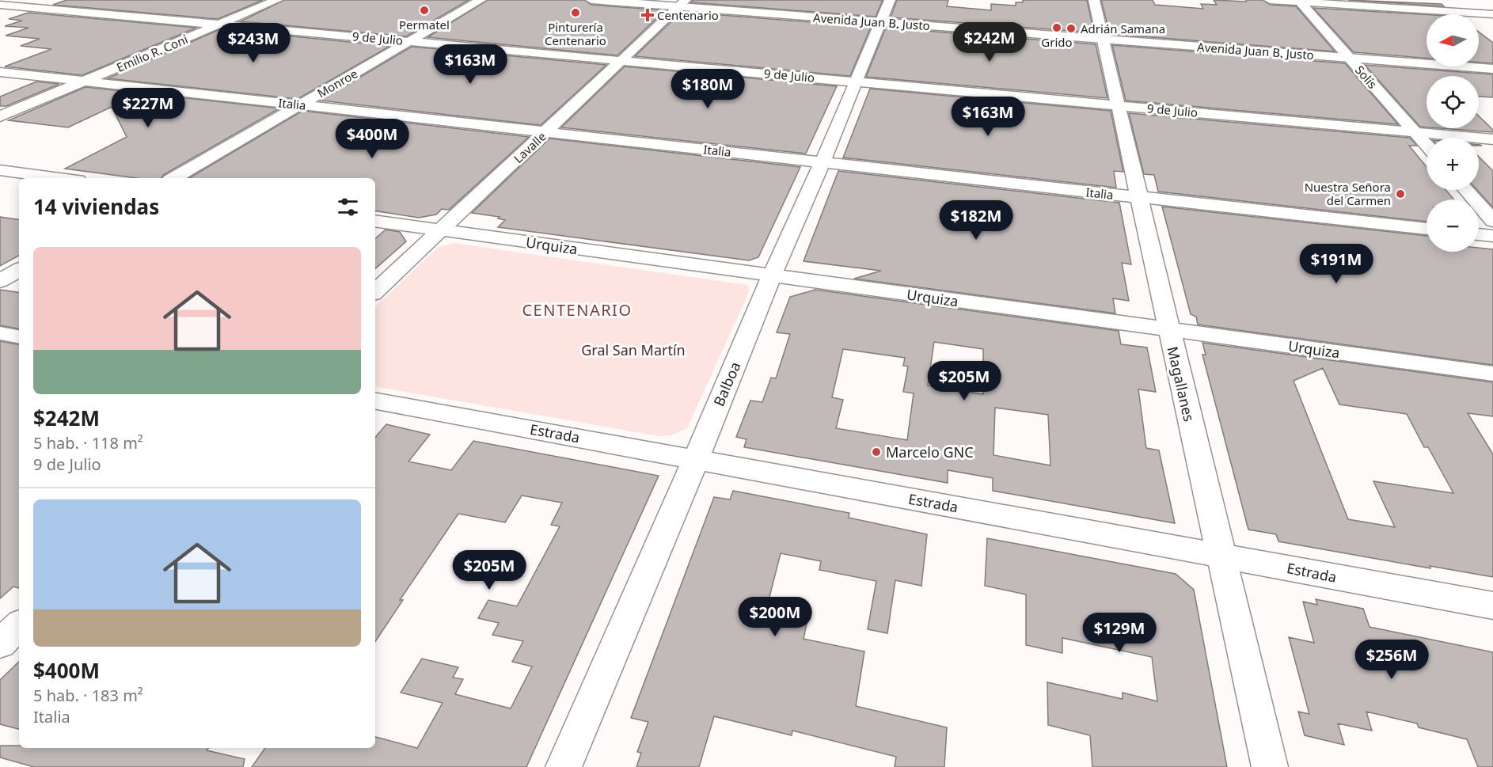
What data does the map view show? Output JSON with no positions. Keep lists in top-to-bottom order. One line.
{"streets":{"main road":["Avenida Juan B. Justo"],"street":["9 de Julio","Emilio R. Coni","Solís","Monroe","Italia","Lavalle","Urquiza","Balboa","Magallanes","Estrada"]},"crossings":[["Avenida Juan B. Justo","Solís"],["Avenida Juan B. Justo","Lavalle"],["Avenida Juan B. Justo","Balboa"],["Avenida Juan B. Justo","Magallanes"],["9 de Julio","Emilio R. Coni"],["9 de Julio","Solís"],["9 de Julio","Monroe"],["9 de Julio","Lavalle"],["9 de Julio","Balboa"],["9 de Julio","Magallanes"],["Emilio R. Coni","Italia"],["Monroe","Italia"],["Italia","Lavalle"],["Italia","Balboa"],["Italia","Magallanes"],["Lavalle","Urquiza"],["Urquiza","Balboa"],["Urquiza","Magallanes"],["Balboa","Estrada"],["Magallanes","Estrada"]],"districts":["CENTENARIO"],"parks":["Gral San Martín"],"places":{"other":["Permatel","Pinturería Centenario","Grido","Adrián Samana","Nuestra Señora del Carmen","Marcelo GNC"],"health":["Centenario"]},"north":"left","page":{"map_buttons":["+","−"],"price":["$242M","$243M","$163M","$180M","$227M","$163M","$400M","$182M","$191M","$205M","$205M","$200M","$129M","$256M"],"heading":"14 viviendas","list":[{"name":"$242M","note":"5 hab. · 118 m² · 9 de Julio"},{"name":"$400M","note":"5 hab. · 183 m² · Italia"}]}}
